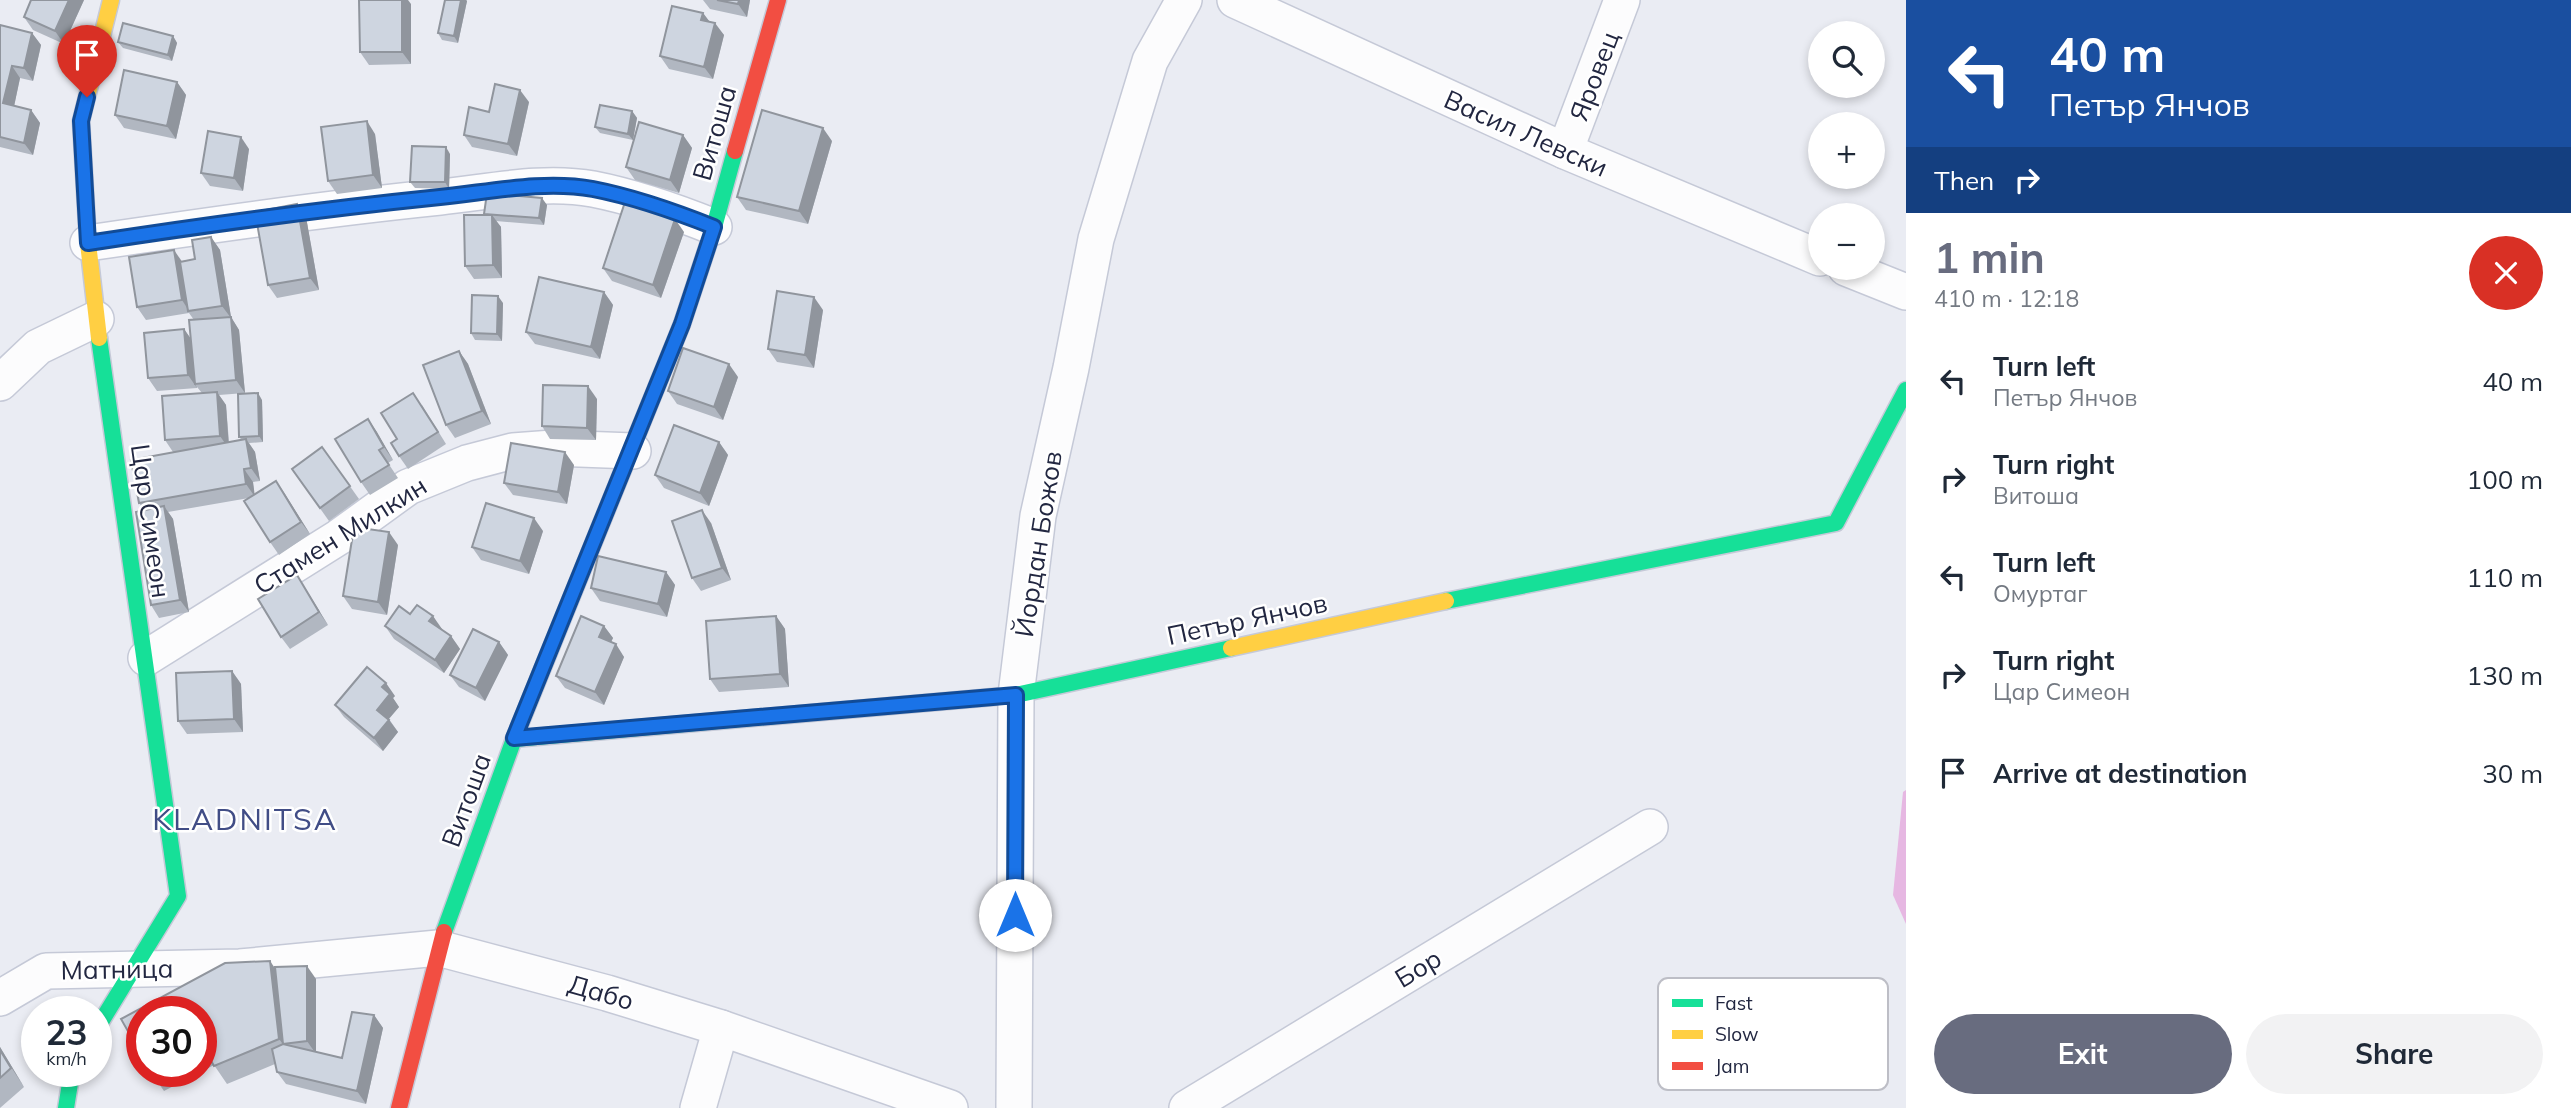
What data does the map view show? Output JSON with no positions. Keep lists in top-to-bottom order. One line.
{"streets":{"street":["Яровец","Витоша","Васил Левски","Цар Симеон","Стамен Милкин","Йордан Божов","Петър Янчов","Бор","Матница","Дабо"]},"crossings":[["Яровец","Васил Левски"],["Витоша","Стамен Милкин"],["Витоша","Петър Янчов"],["Витоша","Дабо"],["Цар Симеон","Стамен Милкин"],["Цар Симеон","Матница"],["Йордан Божов","Петър Янчов"],["Матница","Дабо"]],"districts":["KLADNITSA"],"legend":["Fast","Slow","Jam"],"page":{"turn":["40 m","Петър Янчов"],"map_buttons":["+","−"],"then":"Then","heading":["1 min","410 m · 12:18"],"list":[{"name":"Turn left","note":"Петър Янчов","value":"40 m"},{"name":"Turn right","note":"Витоша","value":"100 m"},{"name":"Turn left","note":"Омуртаг","value":"110 m"},{"name":"Turn right","note":"Цар Симеон","value":"130 m"},{"name":"Arrive at destination","value":"30 m"}],"speed":"23 km/h","limit":"30","buttons":["Exit","Share"]}}
